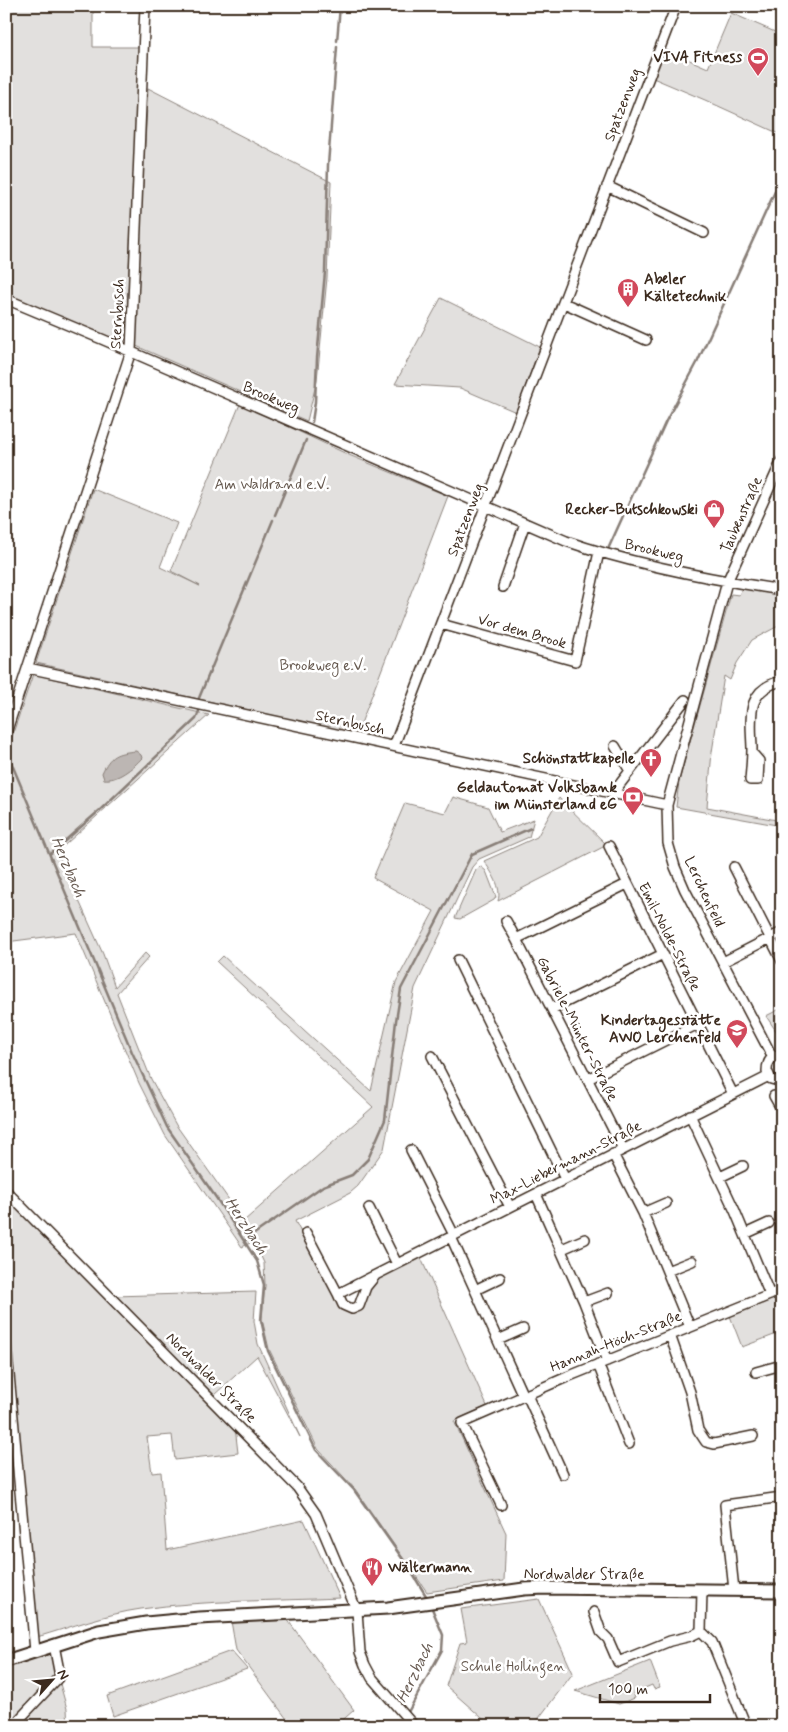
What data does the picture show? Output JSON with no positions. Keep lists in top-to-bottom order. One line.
{"streets":{"main road":["Nordwalder Straße"],"street":["Spatzenweg","Sternbusch","Brookweg","Taubenstraße","Vor dem Brook","Lerchenfeld","Emil-Nolde-Straße","Gabriele-Münter-Straße","Max-Liebermann-Straße","Hannah-Höch-Straße"]},"crossings":[["Spatzenweg","Sternbusch"],["Spatzenweg","Brookweg"],["Spatzenweg","Vor dem Brook"],["Sternbusch","Brookweg"],["Sternbusch","Lerchenfeld"],["Brookweg","Taubenstraße"],["Brookweg","Vor dem Brook"],["Brookweg","Lerchenfeld"],["Taubenstraße","Lerchenfeld"],["Emil-Nolde-Straße","Max-Liebermann-Straße"],["Gabriele-Münter-Straße","Max-Liebermann-Straße"]],"water":["Herzbach"],"parks":["Am Waldrand e.V.","Brookweg e.V.","Schule Hollingen"],"places":{"sports":["VIVA Fitness"],"building":["Abeler Kältetechnik"],"shop":["Recker-Butschkowski"],"church":["Schönstattkapelle"],"bank":["Geldautomat Volksbank im Münsterland eG"],"school or university":["Kindertagesstätte AWO Lerchenfeld"],"restaurant":["Wältermann"]},"scale_bar":"100 m","north":"top right"}
